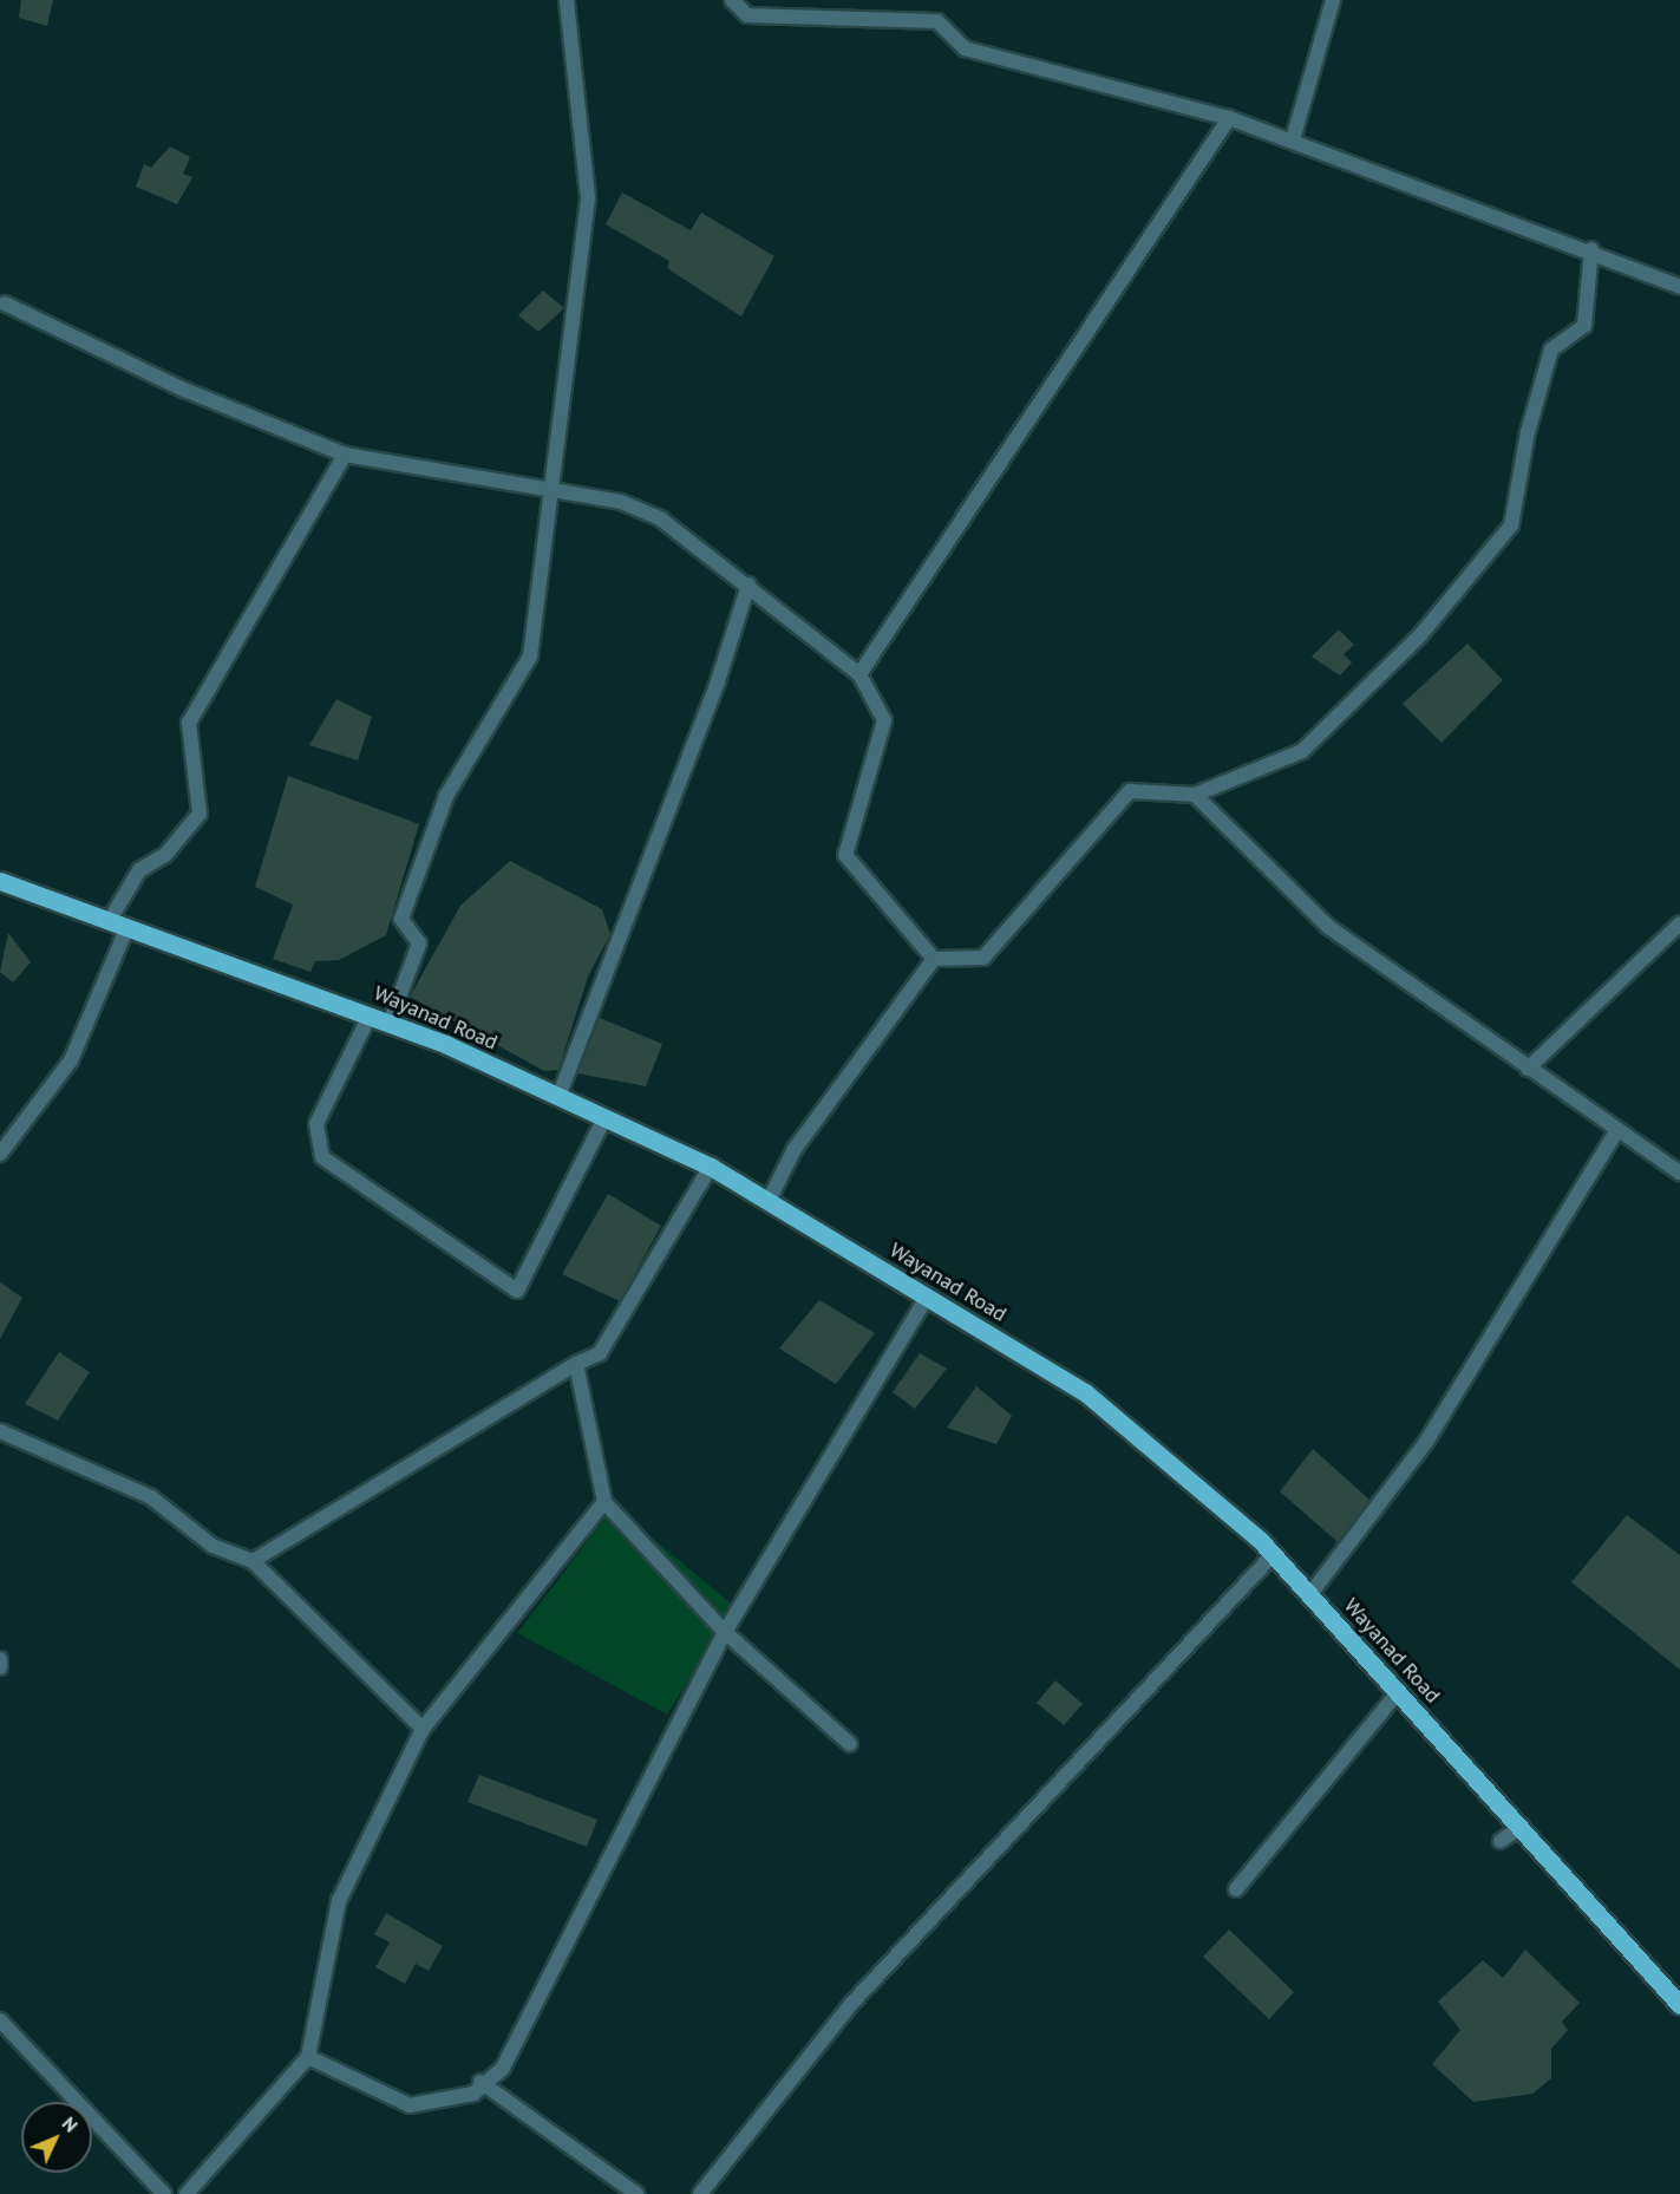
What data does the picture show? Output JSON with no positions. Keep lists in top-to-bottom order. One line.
{"streets":{"main road":["Wayanad Road"]},"north":"top right"}
